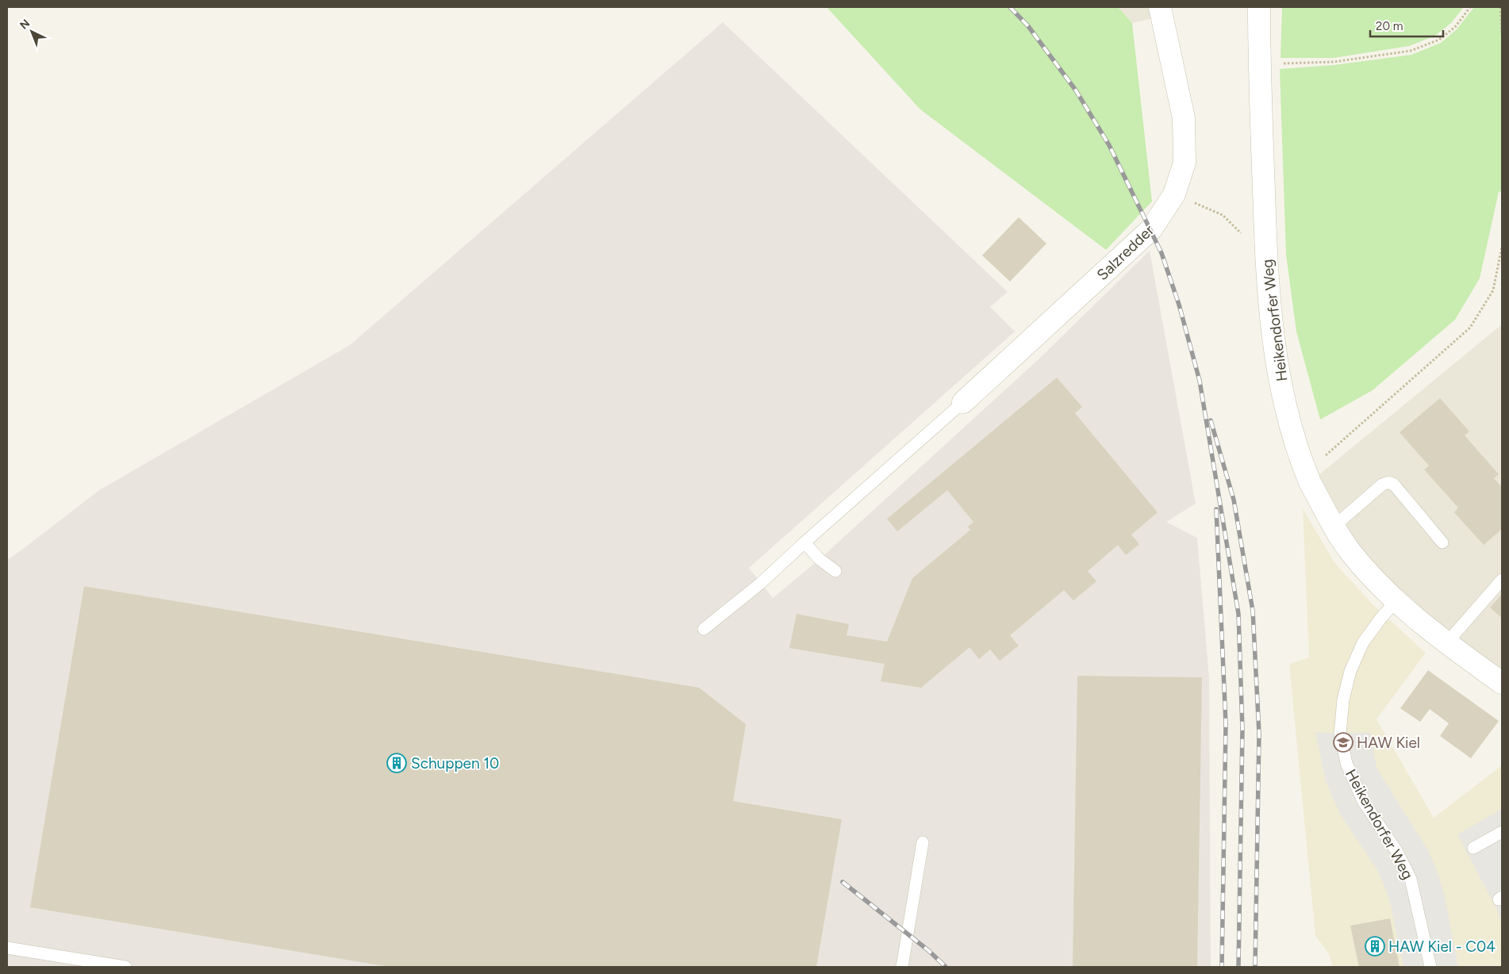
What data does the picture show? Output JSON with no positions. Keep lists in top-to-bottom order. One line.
{"streets":{"street":["Salzredder","Heikendorfer Weg"]},"places":{"school or university":["HAW Kiel"],"building":["Schuppen 10","HAW Kiel - C04"]},"scale_bar":"20 m","north":"top left"}
